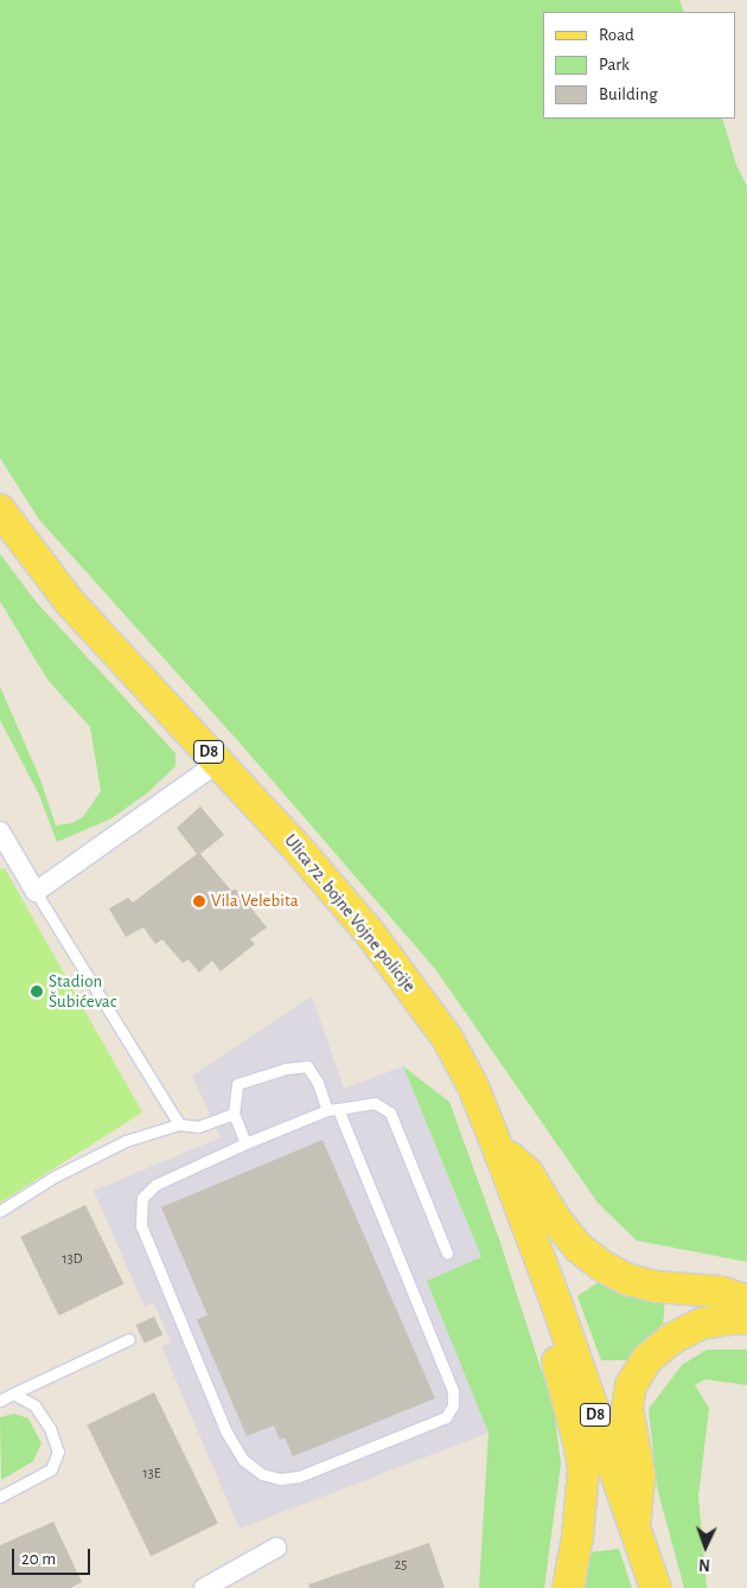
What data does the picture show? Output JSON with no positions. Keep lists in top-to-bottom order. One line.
{"streets":{"main road":["D8","Ulica 72. bojne Vojne policije"]},"places":["Vila Velebita","Stadion Šubićevac"],"house_numbers":["13D","13E","25"],"legend":["Road","Park","Building"],"scale_bar":"20 m","north":"bottom"}
